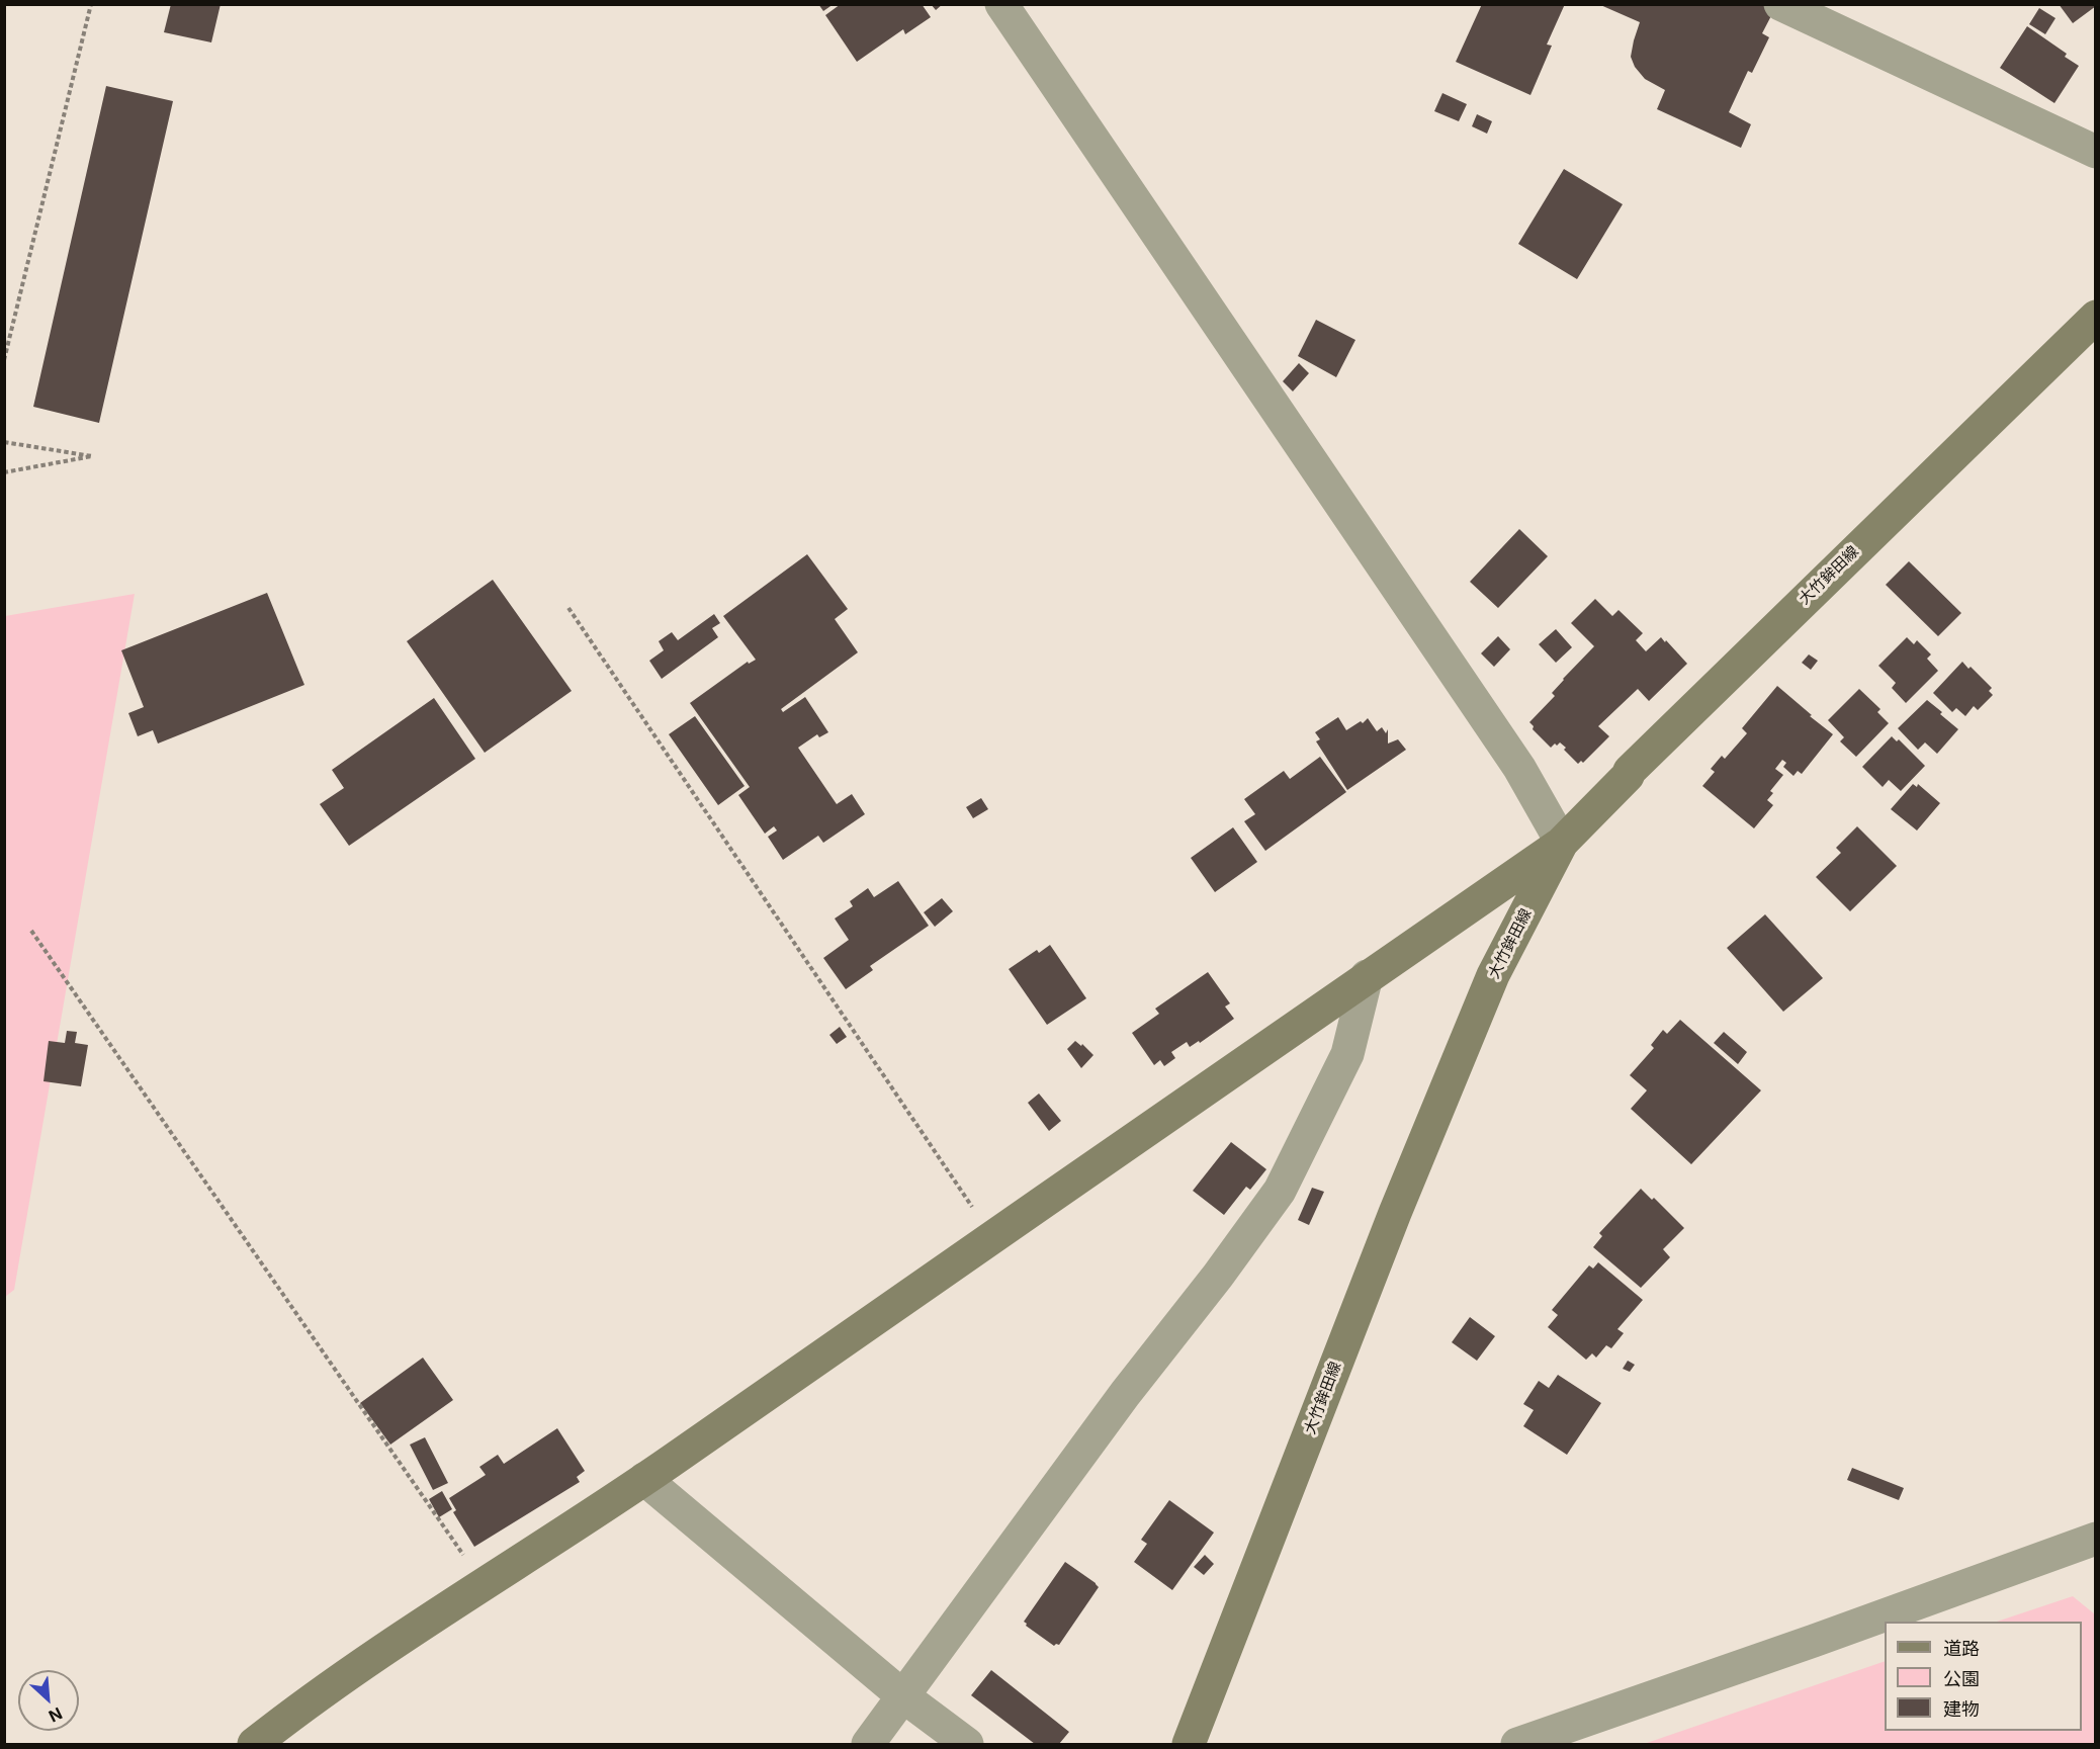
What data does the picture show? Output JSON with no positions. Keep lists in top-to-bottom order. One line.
{"streets":{"main road":["大竹鉾田線"]},"legend":["道路","公園","建物"],"north":"bottom right"}
